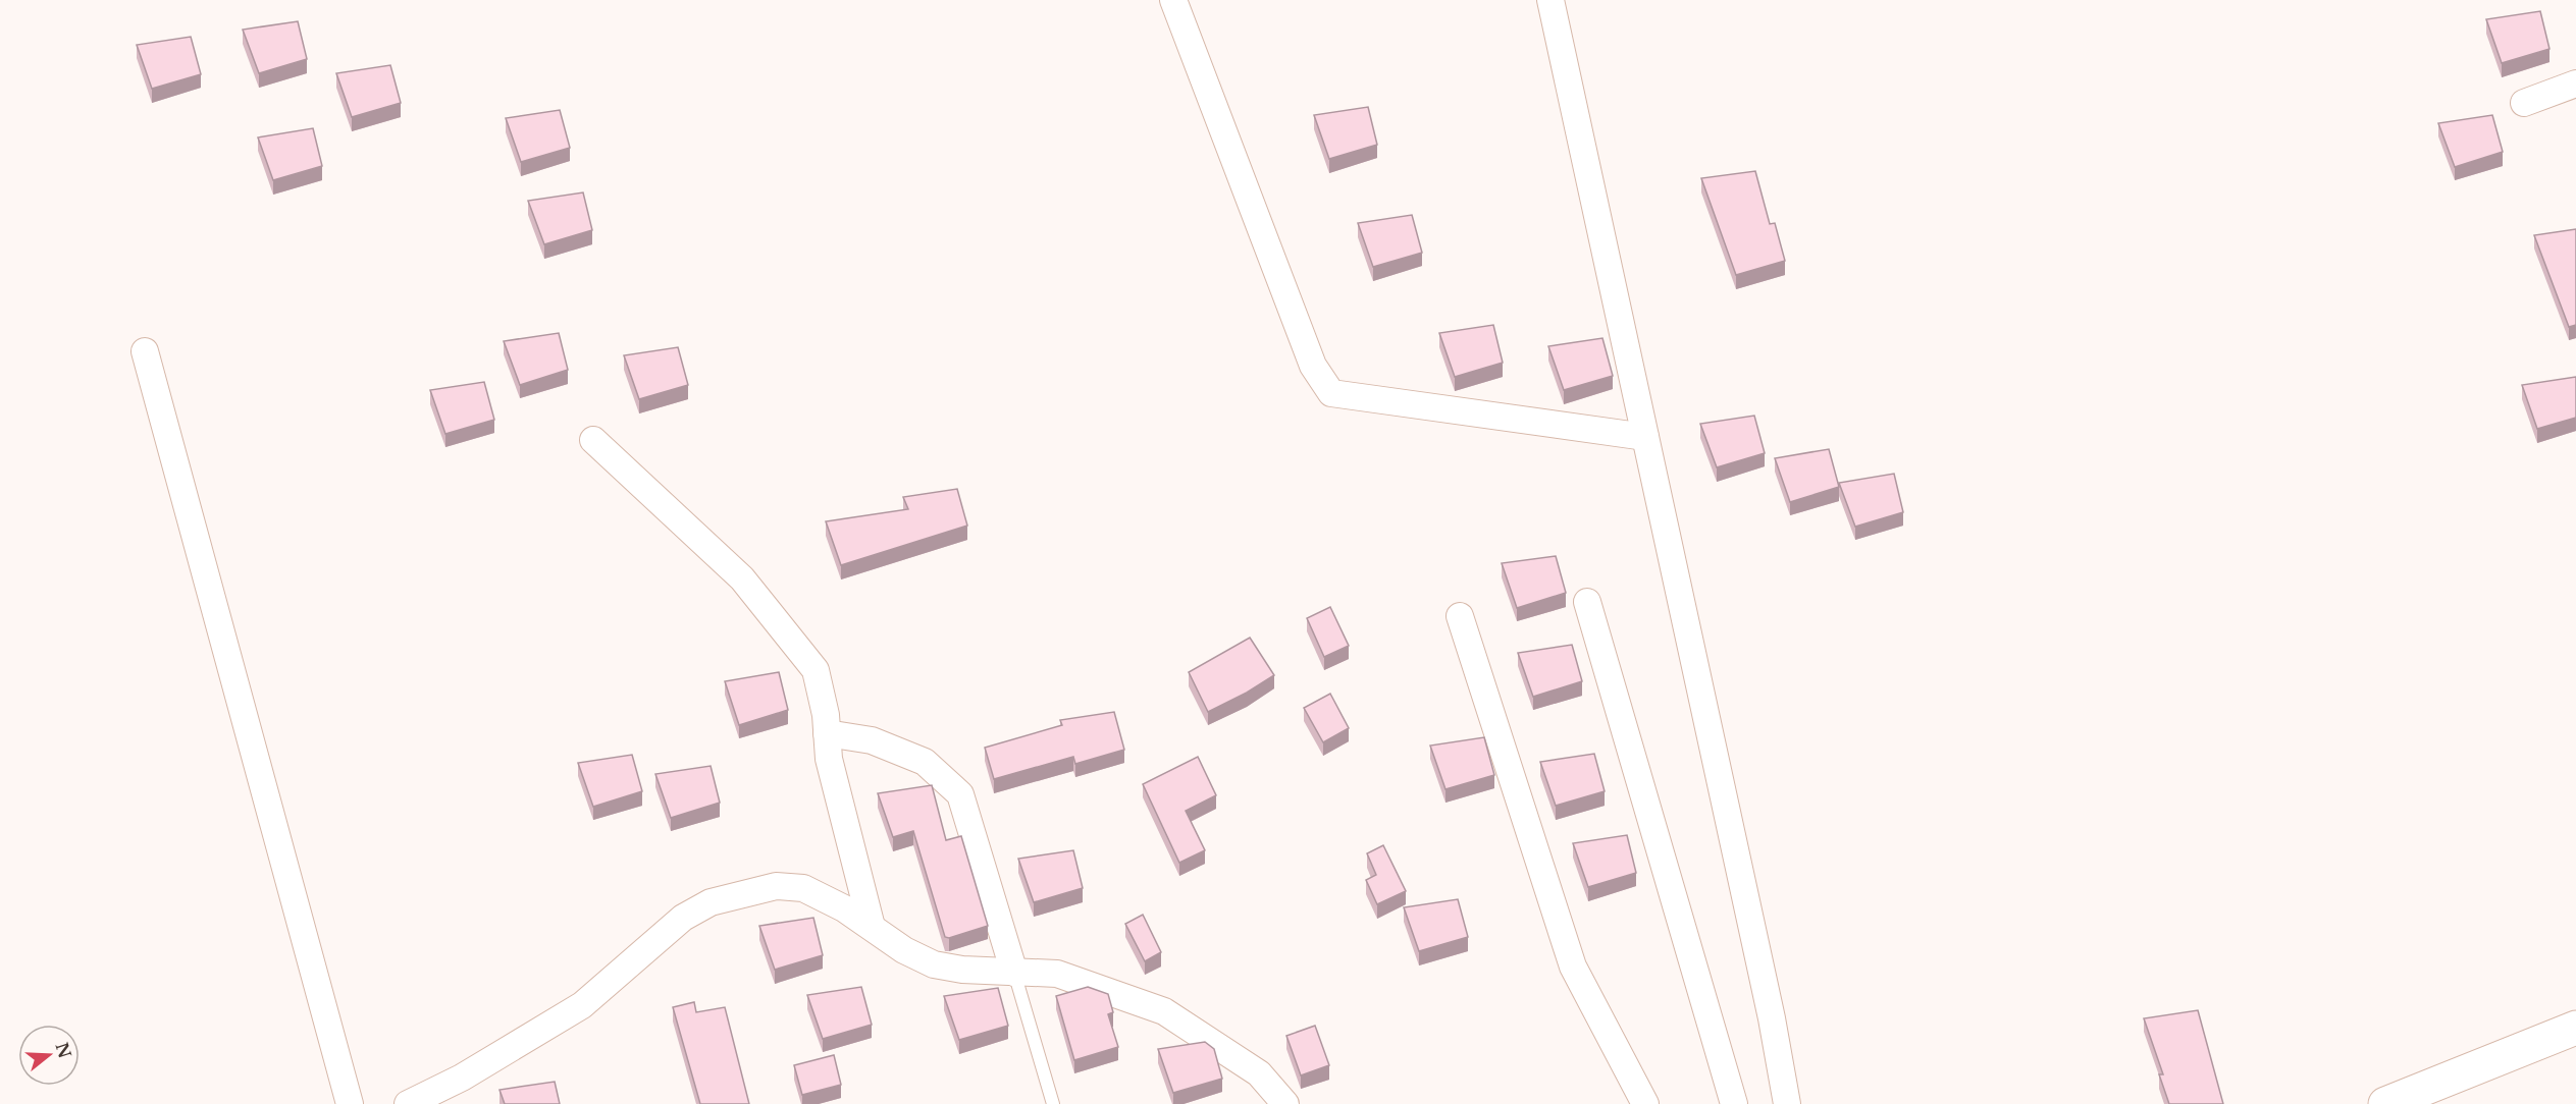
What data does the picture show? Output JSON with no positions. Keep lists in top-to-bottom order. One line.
{"north":"right"}
